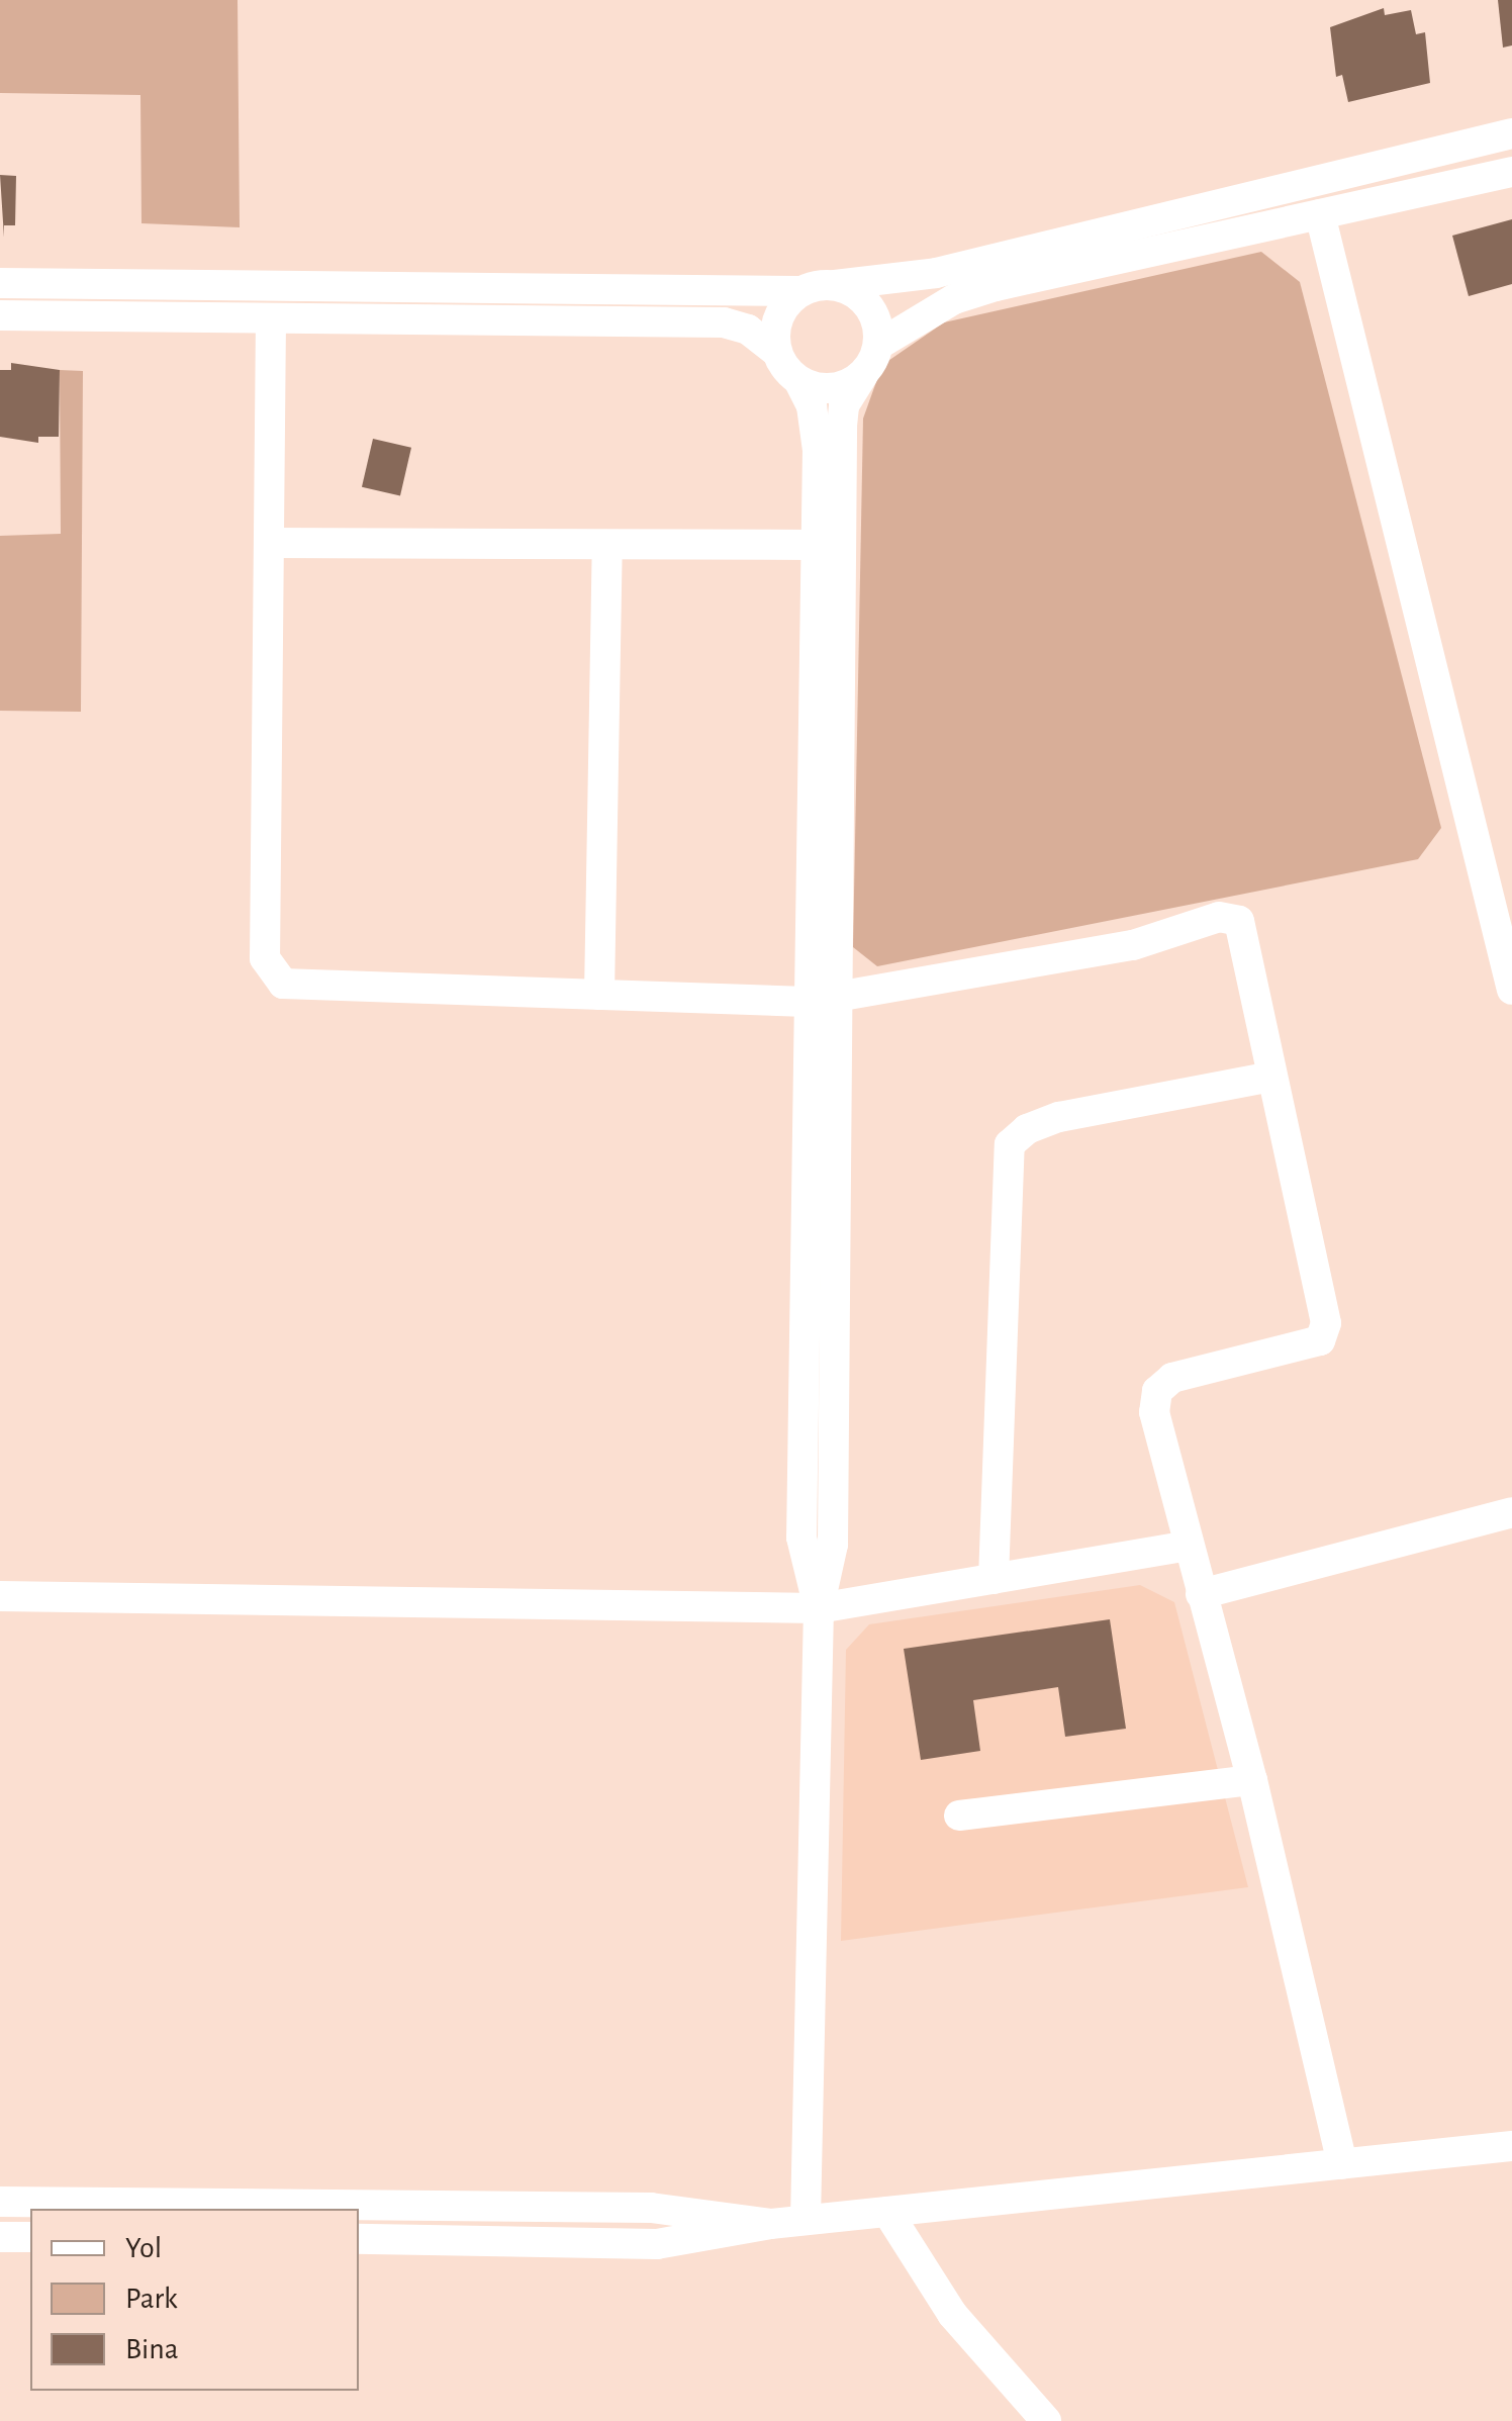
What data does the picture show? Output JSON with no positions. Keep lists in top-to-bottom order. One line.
{"legend":["Yol","Park","Bina"]}
